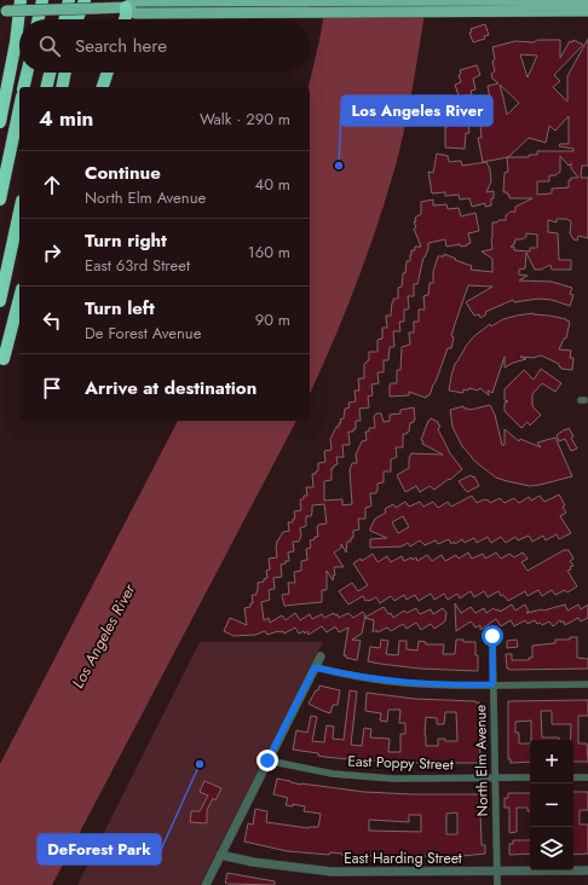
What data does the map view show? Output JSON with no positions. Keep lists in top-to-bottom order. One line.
{"streets":{"street":["North Elm Avenue","East Poppy Street","East Harding Street"]},"crossings":[["North Elm Avenue","East Poppy Street"],["North Elm Avenue","East Harding Street"]],"water":["Los Angeles River"],"places":["Los Angeles River","DeForest Park"],"page":{"search":"Search here","heading":["4 min","Walk · 290 m"],"list":[["Continue","North Elm Avenue","40 m"],["Turn right","East 63rd Street","160 m"],["Turn left","De Forest Avenue","90 m"],"Arrive at destination"],"map_buttons":["+","−"]}}
